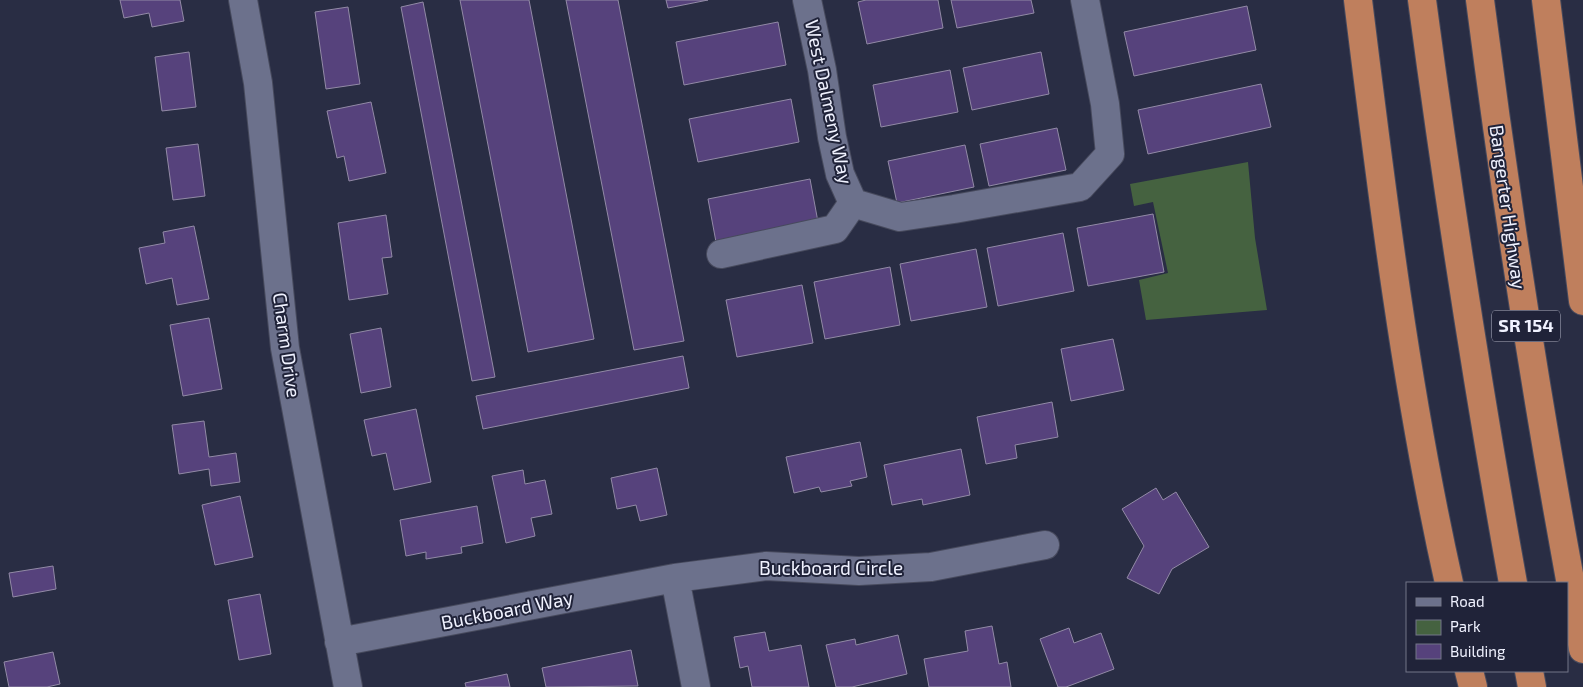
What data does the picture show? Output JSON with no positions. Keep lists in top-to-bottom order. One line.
{"streets":{"highway":["Bangerter Highway","SR 154"],"street":["West Dalmeny Way","Charm Drive","Buckboard Circle","Buckboard Way"]},"crossings":[["Charm Drive","Buckboard Way"],["Buckboard Circle","Buckboard Way"]],"legend":["Road","Park","Building"]}
